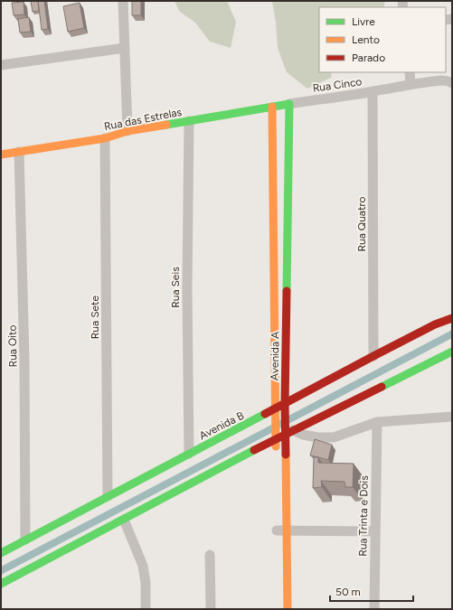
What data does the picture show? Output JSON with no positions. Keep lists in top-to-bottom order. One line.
{"streets":{"main road":["Rua das Estrelas","Avenida A","Avenida B"],"street":["Rua Cinco","Rua Quatro","Rua Seis","Rua Sete","Rua Oito","Rua Trinta e Dois"]},"crossings":[["Rua Cinco","Rua das Estrelas"],["Rua Cinco","Rua Quatro"],["Rua Cinco","Avenida A"],["Rua das Estrelas","Rua Seis"],["Rua das Estrelas","Rua Sete"],["Rua das Estrelas","Rua Oito"],["Rua das Estrelas","Avenida A"],["Rua Quatro","Avenida B"],["Rua Seis","Avenida B"],["Rua Sete","Avenida B"],["Rua Oito","Avenida B"],["Avenida A","Avenida B"]],"legend":["Livre","Lento","Parado"],"scale_bar":"50 m"}
